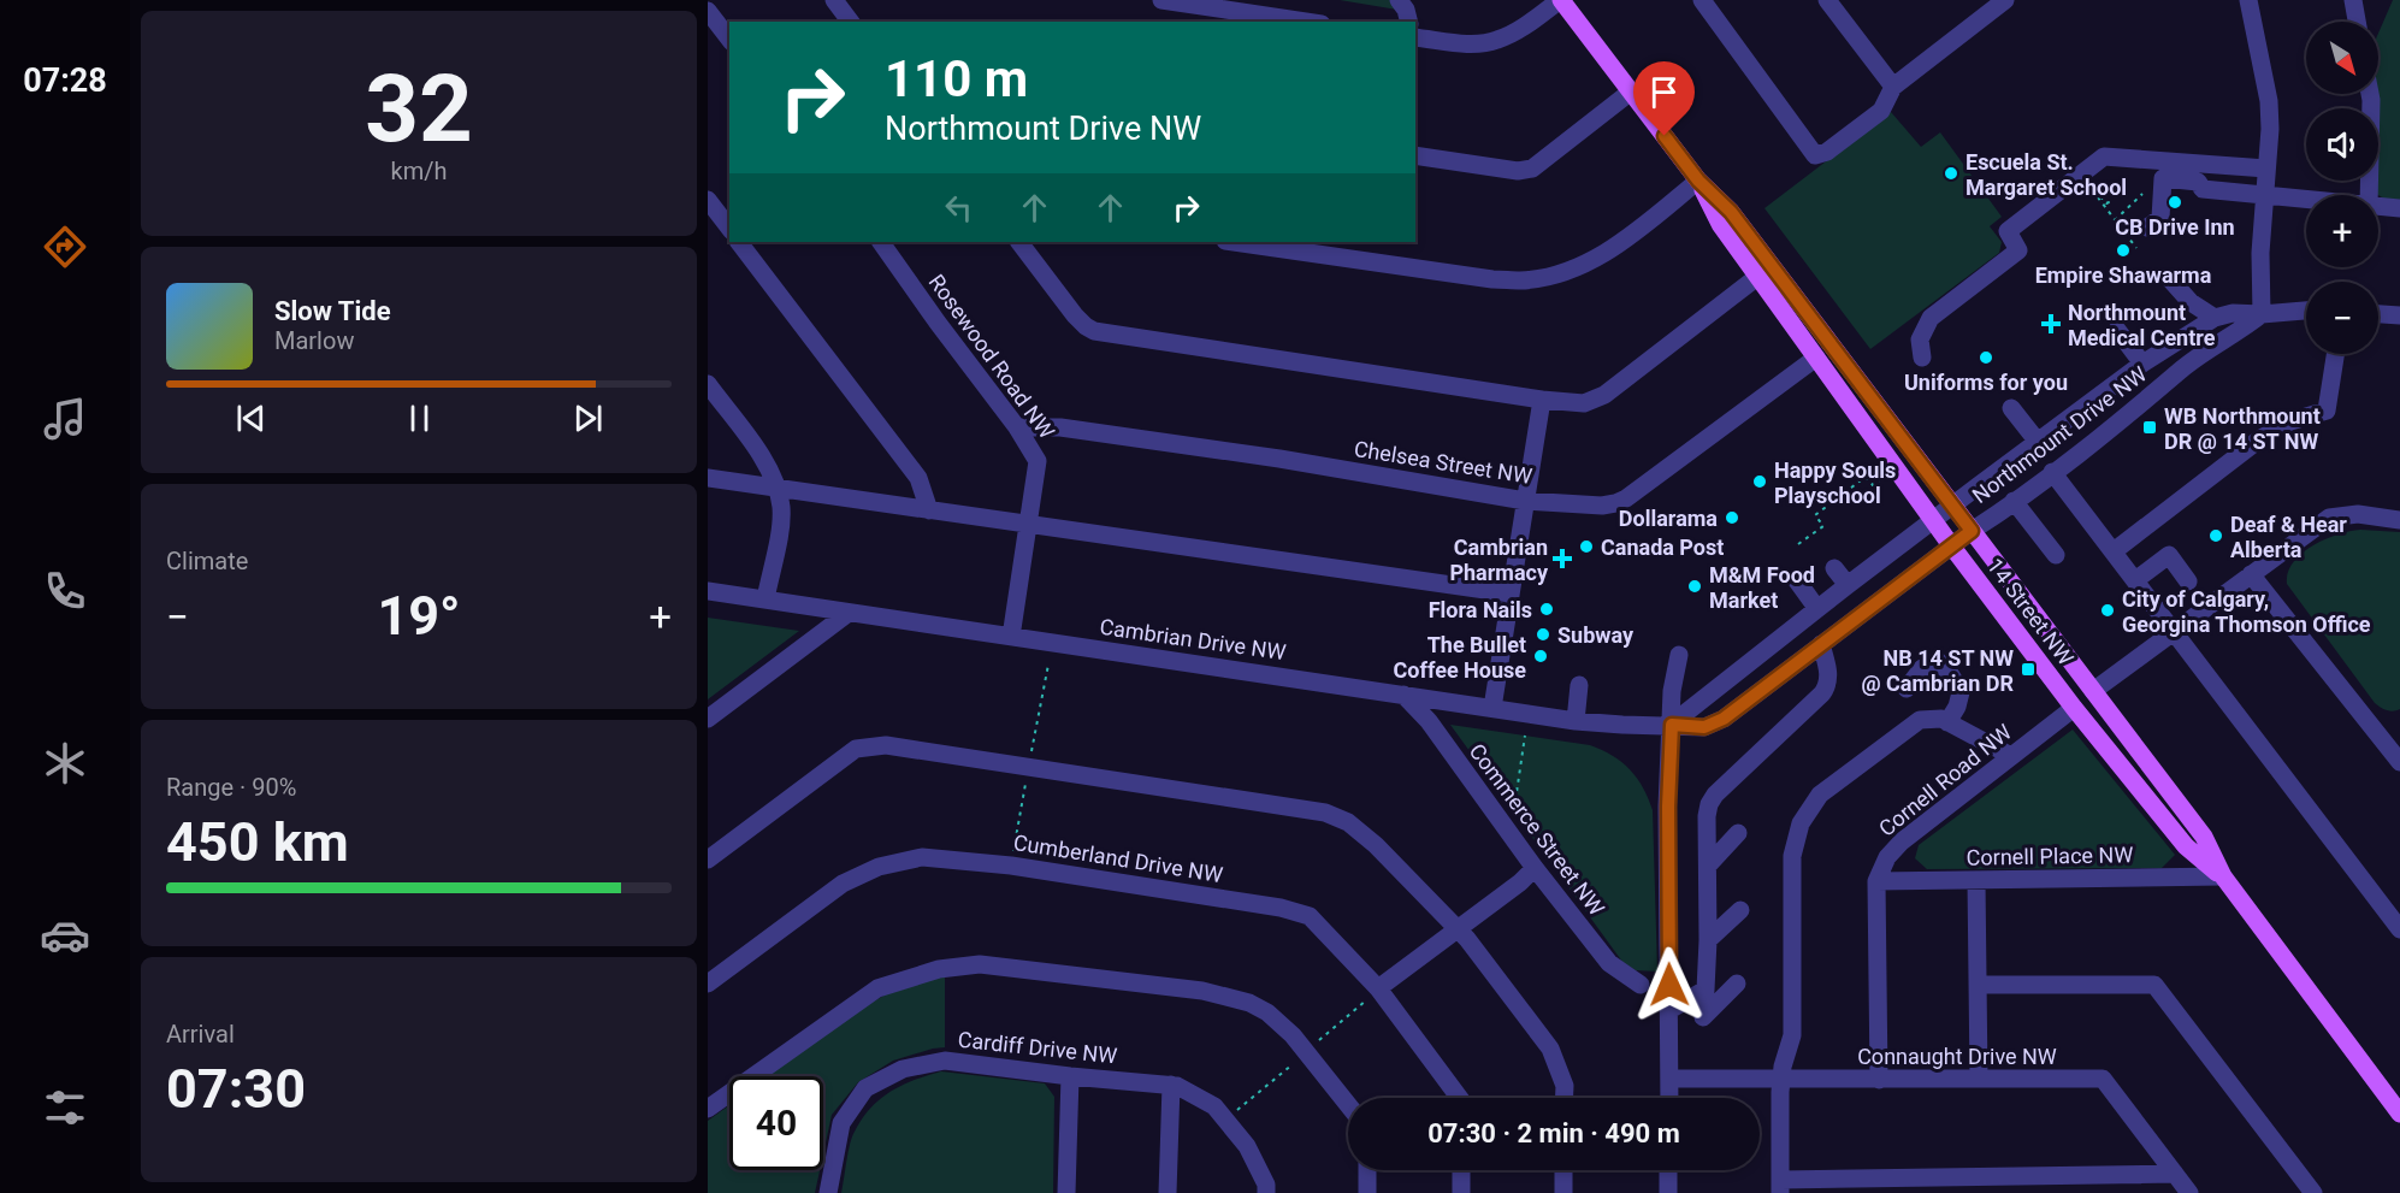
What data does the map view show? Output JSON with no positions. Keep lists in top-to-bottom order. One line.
{"streets":{"main road":["14 Street NW"],"street":["Rosewood Road NW","Northmount Drive NW","Chelsea Street NW","Cambrian Drive NW","Cornell Road NW","Commerce Street NW","Cornell Place NW","Cumberland Drive NW","Cardiff Drive NW","Connaught Drive NW"]},"crossings":[["Rosewood Road NW","Chelsea Street NW"],["Rosewood Road NW","Cambrian Drive NW"],["Northmount Drive NW","14 Street NW"],["Northmount Drive NW","Cambrian Drive NW"],["Chelsea Street NW","14 Street NW"],["14 Street NW","Cornell Road NW"],["14 Street NW","Cornell Place NW"],["Cambrian Drive NW","Commerce Street NW"],["Cornell Road NW","Cornell Place NW"],["Cornell Road NW","Connaught Drive NW"]],"places":{"other":["Escuela St. Margaret School","CB Drive Inn","Empire Shawarma","Uniforms for you","Happy Souls Playschool","Dollarama","Deaf & Hear Alberta","Canada Post","M&M Food Market","Flora Nails","City of Calgary, Georgina Thomson Office","Subway","The Bullet Coffee House"],"health":["Northmount Medical Centre","Cambrian Pharmacy"],"transit":["WB Northmount DR @ 14 ST NW","NB 14 ST NW @ Cambrian DR"]},"north":"bottom right","page":{"tabs":"07:28","tile":[["32","km/h"],"Climate",["Range · 90%","450 km"],["Arrival","07:30"]],"map_buttons":["+","−"],"turn":["110 m","Northmount Drive NW"],"song":["Slow Tide","Marlow"],"heat":["−","19°","+"],"limit":"40","trip":"07:30 · 2 min · 490 m"}}
